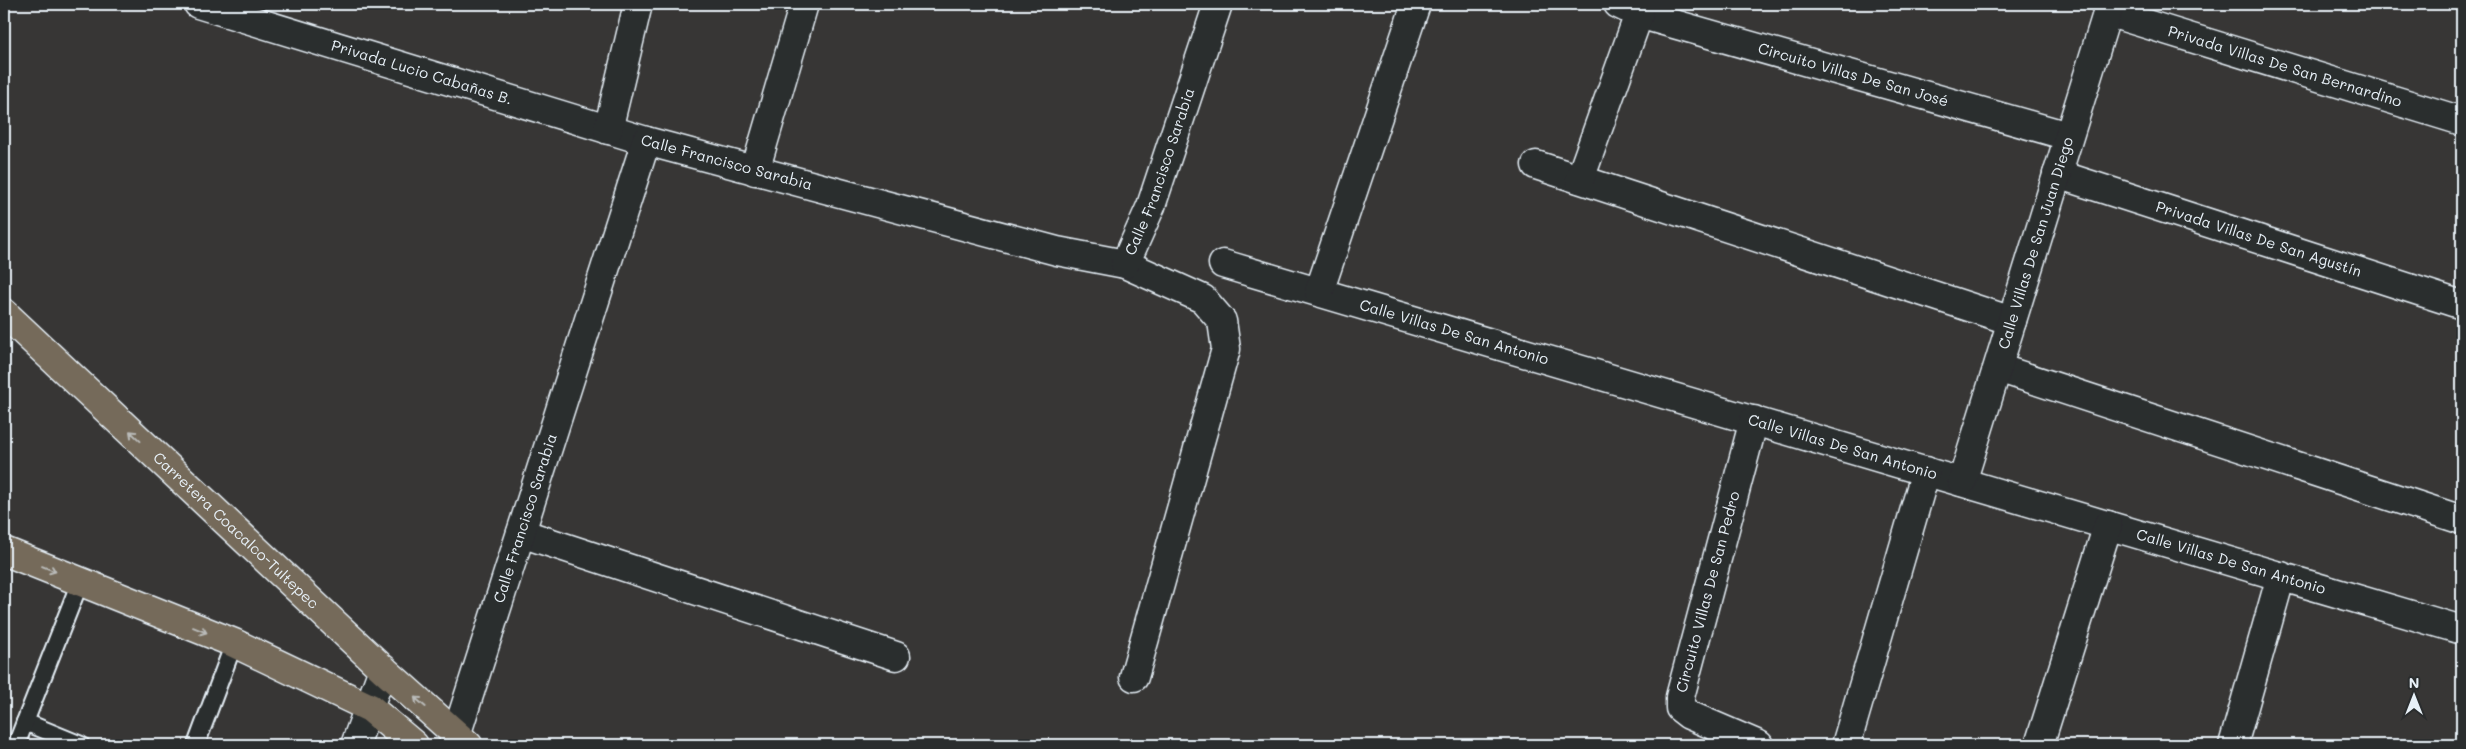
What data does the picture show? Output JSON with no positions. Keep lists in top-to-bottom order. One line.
{"streets":{"main road":["Carretera Coacalco-Tultepec"],"street":["Privada Villas De San Bernardino","Privada Lucio Cabañas B.","Circuito Villas De San José","Calle Francisco Sarabia","Privada Villas De San Agustín","Calle Villas De San Juan Diego","Calle Villas De San Antonio","Circuito Villas De San Pedro"]},"crossings":[["Privada Villas De San Bernardino","Calle Villas De San Juan Diego"],["Privada Lucio Cabañas B.","Calle Francisco Sarabia"],["Circuito Villas De San José","Calle Villas De San Juan Diego"],["Calle Francisco Sarabia","Carretera Coacalco-Tultepec"],["Privada Villas De San Agustín","Calle Villas De San Juan Diego"],["Calle Villas De San Juan Diego","Calle Villas De San Antonio"],["Calle Villas De San Antonio","Circuito Villas De San Pedro"]],"north":"top"}
